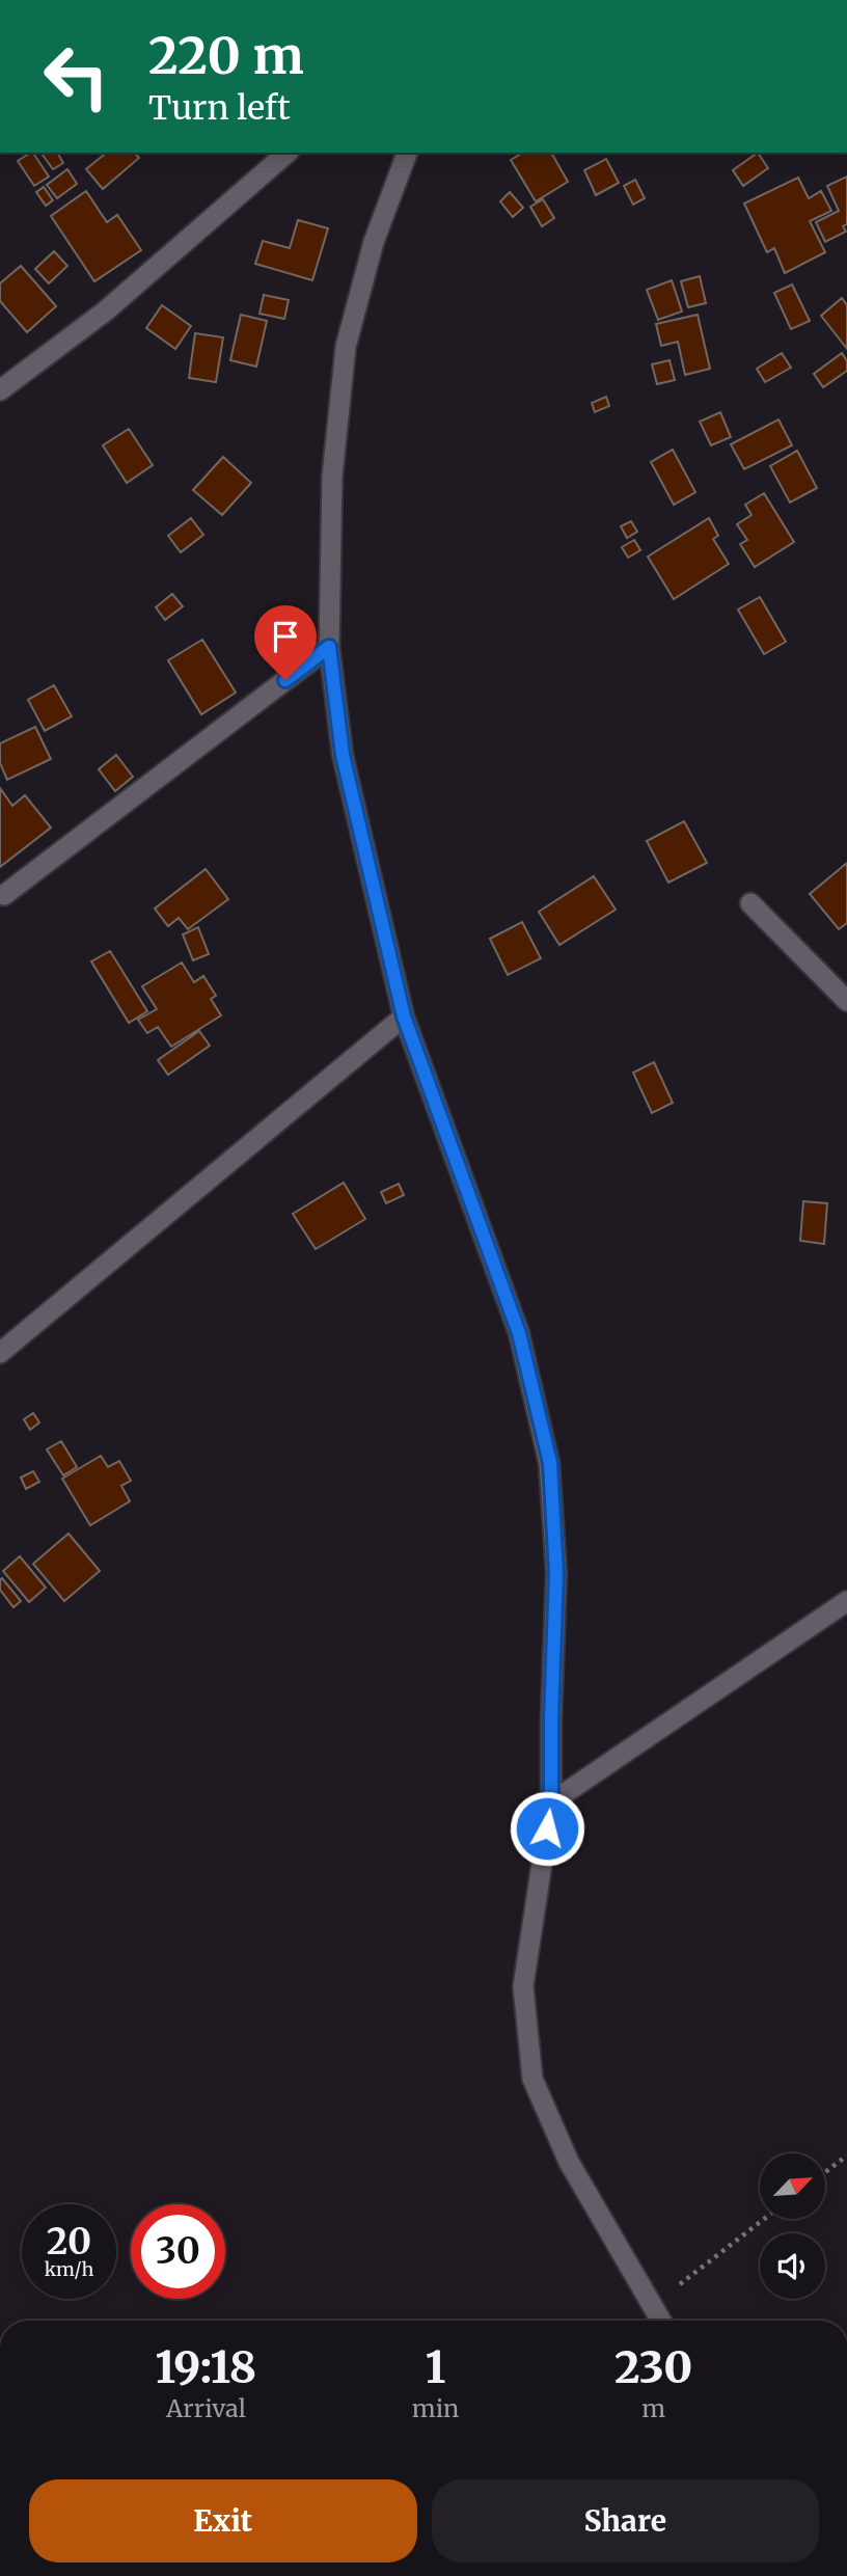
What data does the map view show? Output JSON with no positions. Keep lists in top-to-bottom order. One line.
{"north":"top right","page":{"turn":["220 m","Turn left"],"speed":"20 km/h","limit":"30","eta":["19:18","Arrival","1","min","230","m"],"buttons":["Exit","Share"]}}
